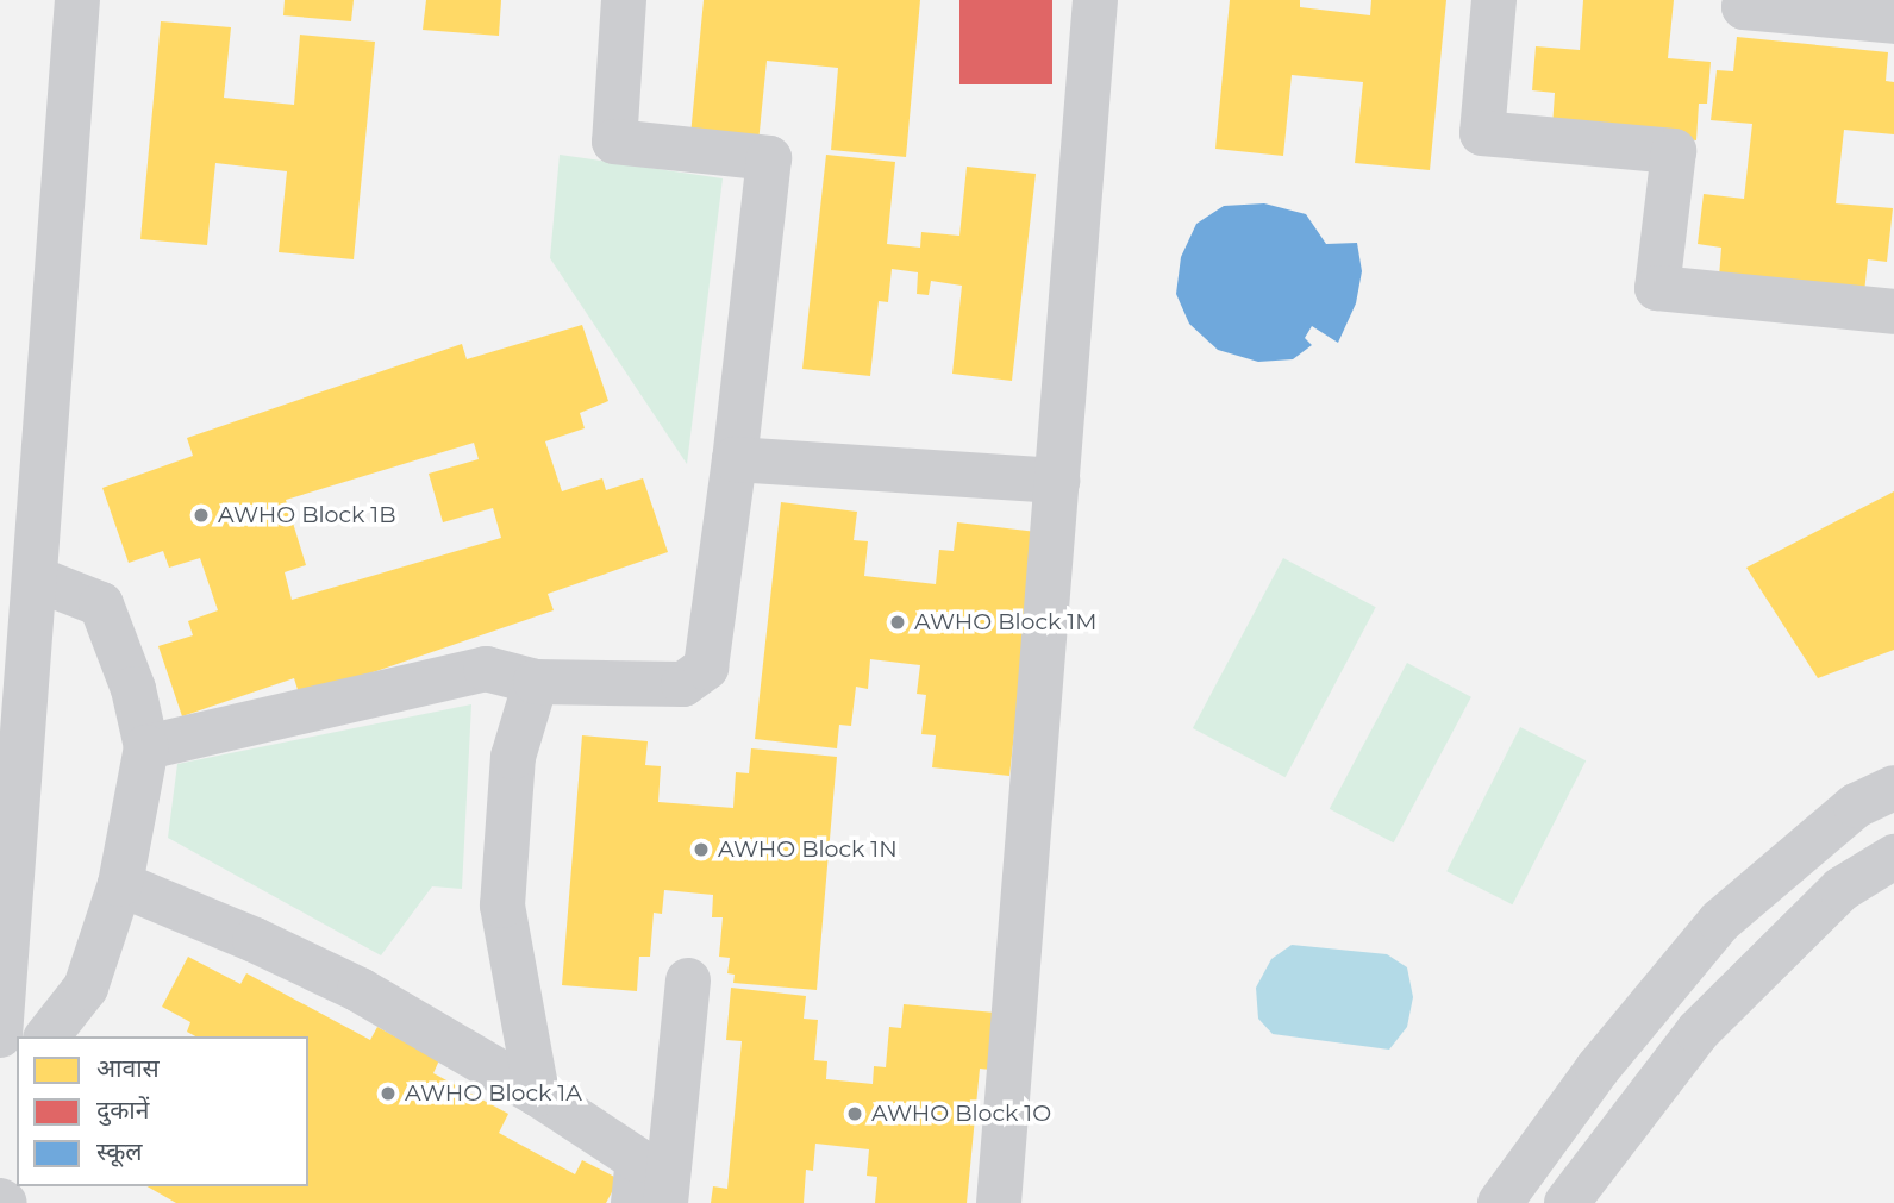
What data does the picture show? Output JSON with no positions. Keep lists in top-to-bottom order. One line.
{"places":["AWHO Block 1B","AWHO Block 1M","AWHO Block 1N","AWHO Block 1A","AWHO Block 1O"],"legend":["आवास","दुकानें","स्कूल"]}
